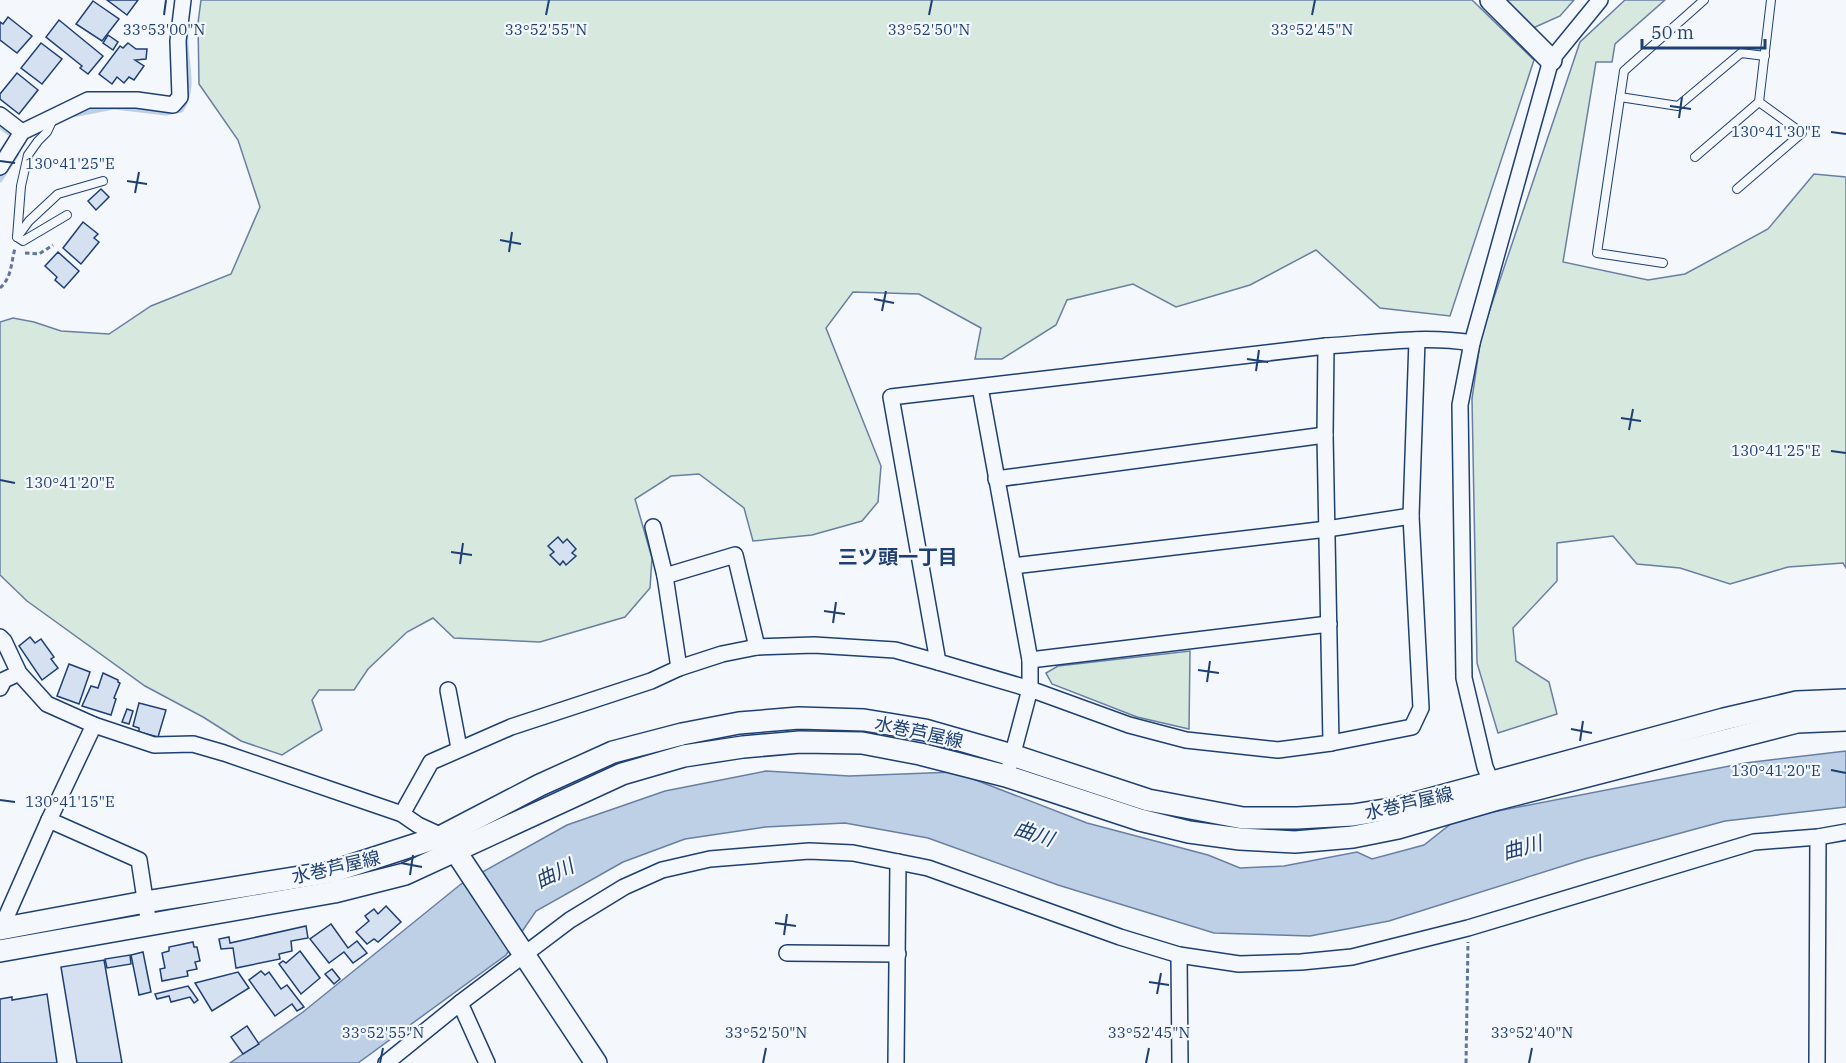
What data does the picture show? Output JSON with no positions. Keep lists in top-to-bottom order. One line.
{"streets":{"main road":["水巻芦屋線"]},"districts":["三ツ頭一丁目"],"water":["曲川"],"scale_bar":"50 m","coordinates":["33°52'50\"N","33°52'45\"N","33°53'00\"N","33°52'55\"N","130°41'30\"E","130°41'25\"E","130°41'20\"E","130°41'15\"E","33°52'40\"N"]}
